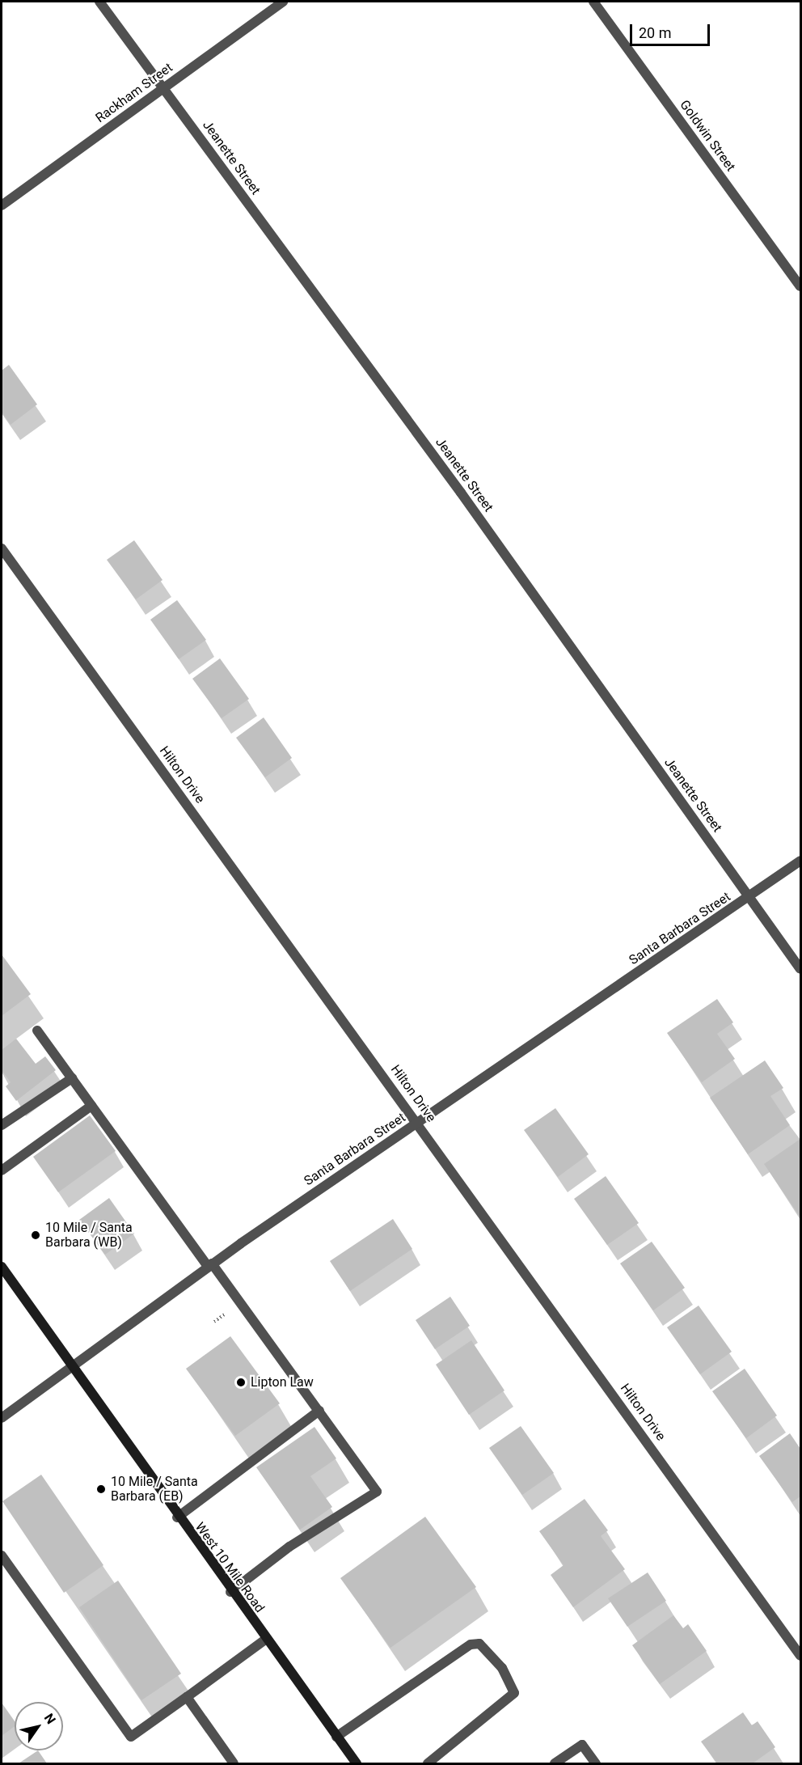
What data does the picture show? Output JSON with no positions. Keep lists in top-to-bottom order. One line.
{"streets":{"main road":["West 10 Mile Road"],"street":["Rackham Street","Goldwin Street","Jeanette Street","Hilton Drive","Santa Barbara Street"]},"crossings":[["Rackham Street","Jeanette Street"],["Jeanette Street","Santa Barbara Street"],["Hilton Drive","Santa Barbara Street"],["Santa Barbara Street","West 10 Mile Road"]],"places":["10 Mile / Santa Barbara (WB)","Lipton Law","10 Mile / Santa Barbara (EB)"],"scale_bar":"20 m","north":"top right"}
